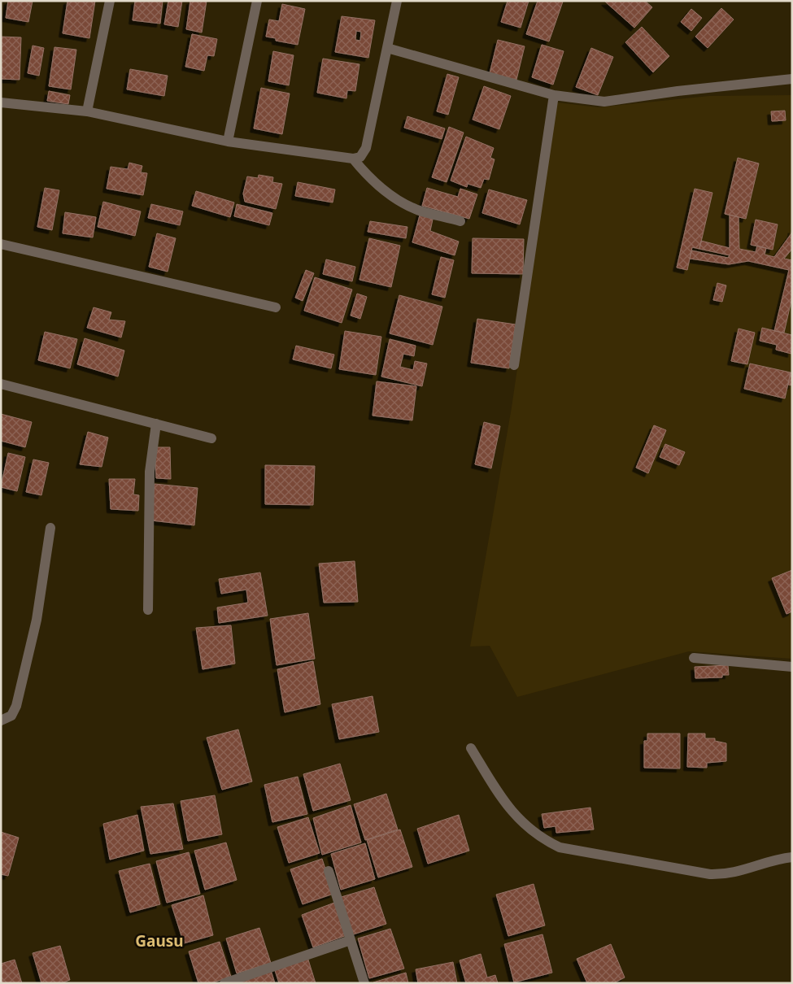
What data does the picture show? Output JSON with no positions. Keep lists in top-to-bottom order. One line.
{"districts":["Gausu"]}
